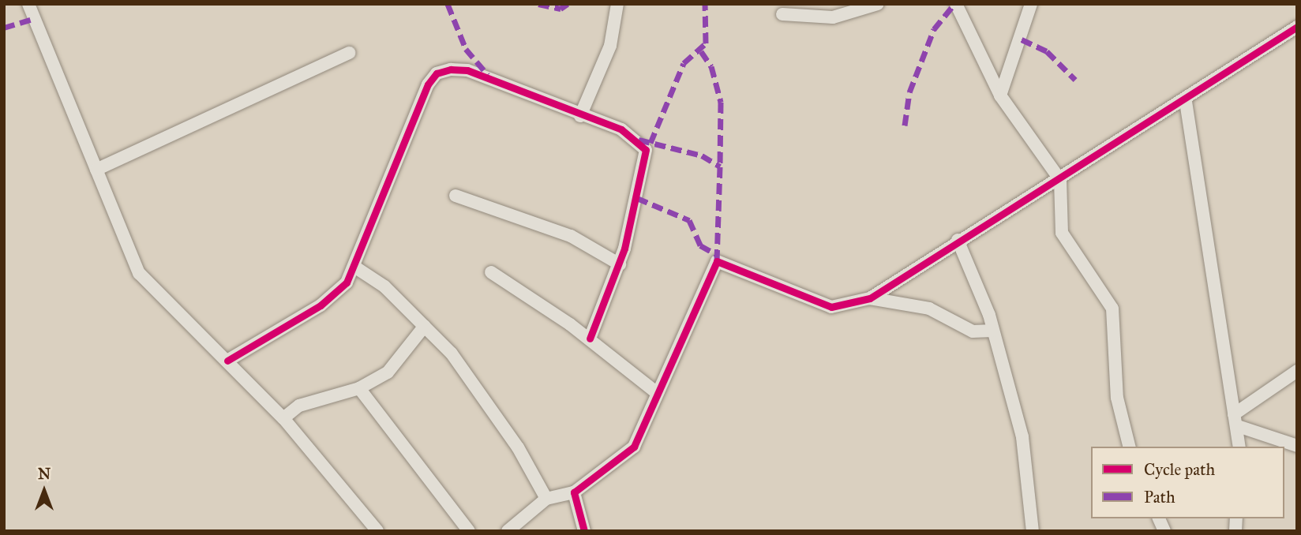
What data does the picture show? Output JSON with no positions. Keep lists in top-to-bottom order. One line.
{"legend":["Cycle path","Path"],"north":"top"}
